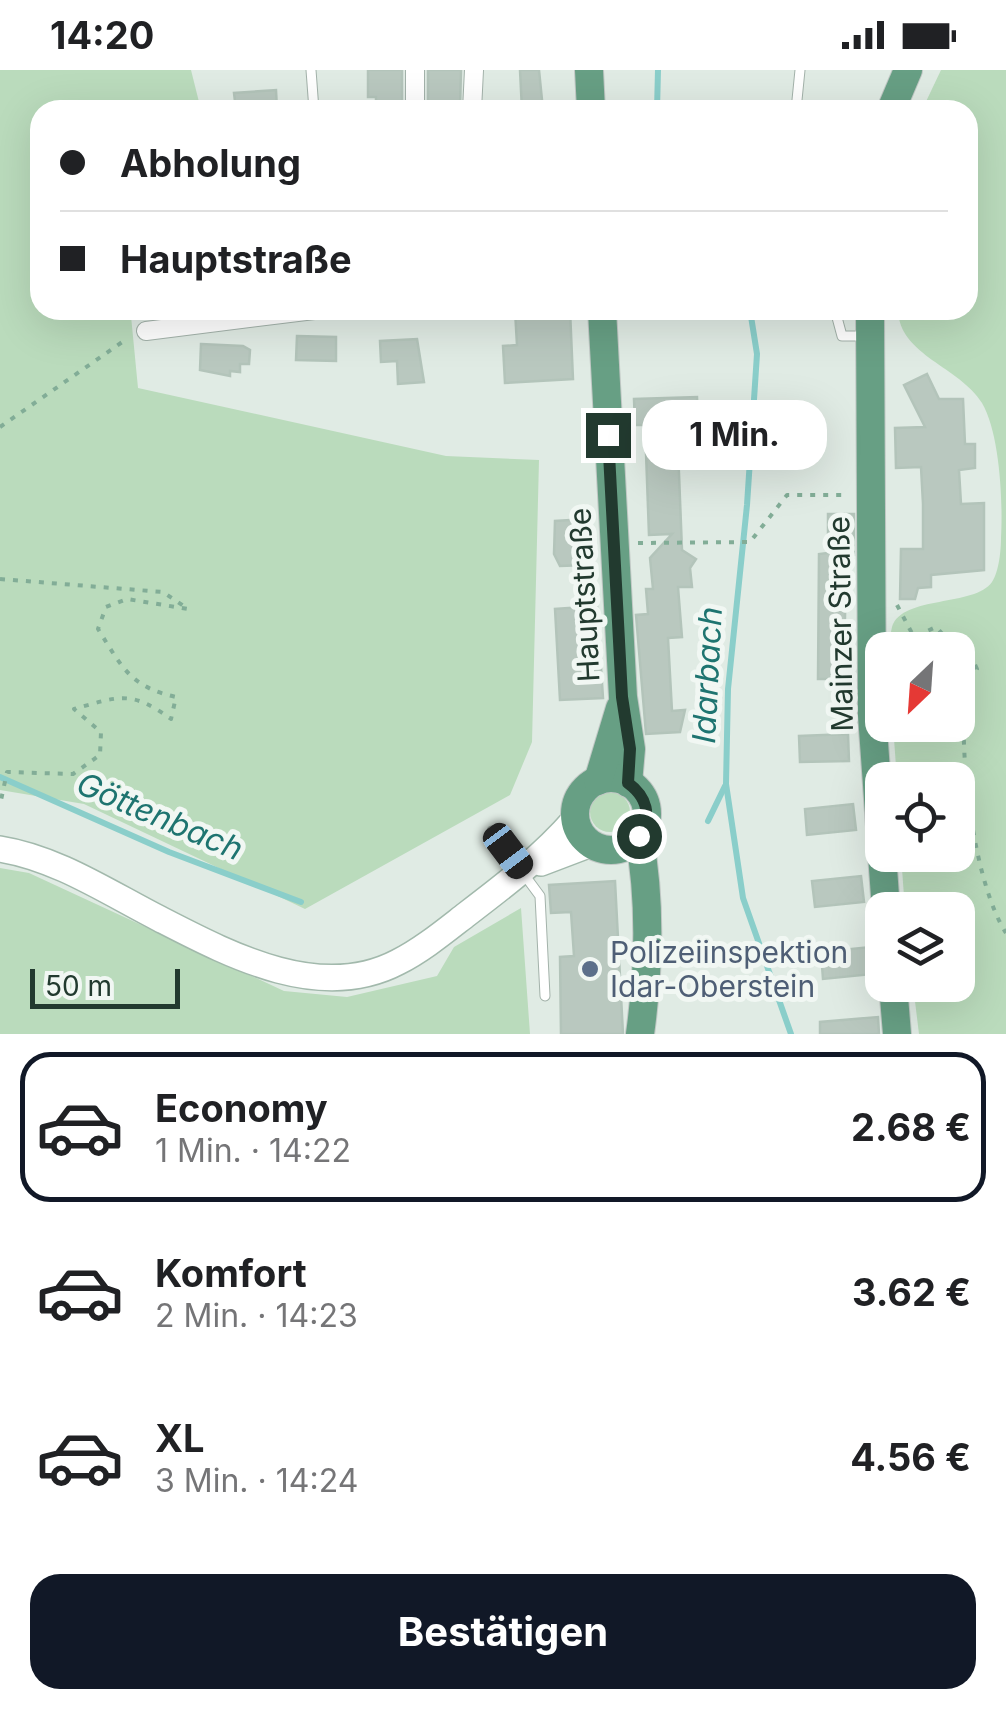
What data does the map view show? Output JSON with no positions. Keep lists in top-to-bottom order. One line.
{"streets":{"main road":["Hauptstraße","Mainzer Straße"]},"water":["Idarbach","Göttenbach"],"places":["Polizeiinspektion Idar-Oberstein"],"scale_bar":"50 m","north":"bottom left","page":{"status":"14:20","banner":["Abholung","Hauptstraße"],"bubble":"1 Min.","scale":"50 m","list":[{"name":"Economy","note":"1 Min. · 14:22","value":"2.68 €"},{"name":"Komfort","note":"2 Min. · 14:23","value":"3.62 €"},{"name":"XL","note":"3 Min. · 14:24","value":"4.56 €"}],"buttons":"Bestätigen"}}
